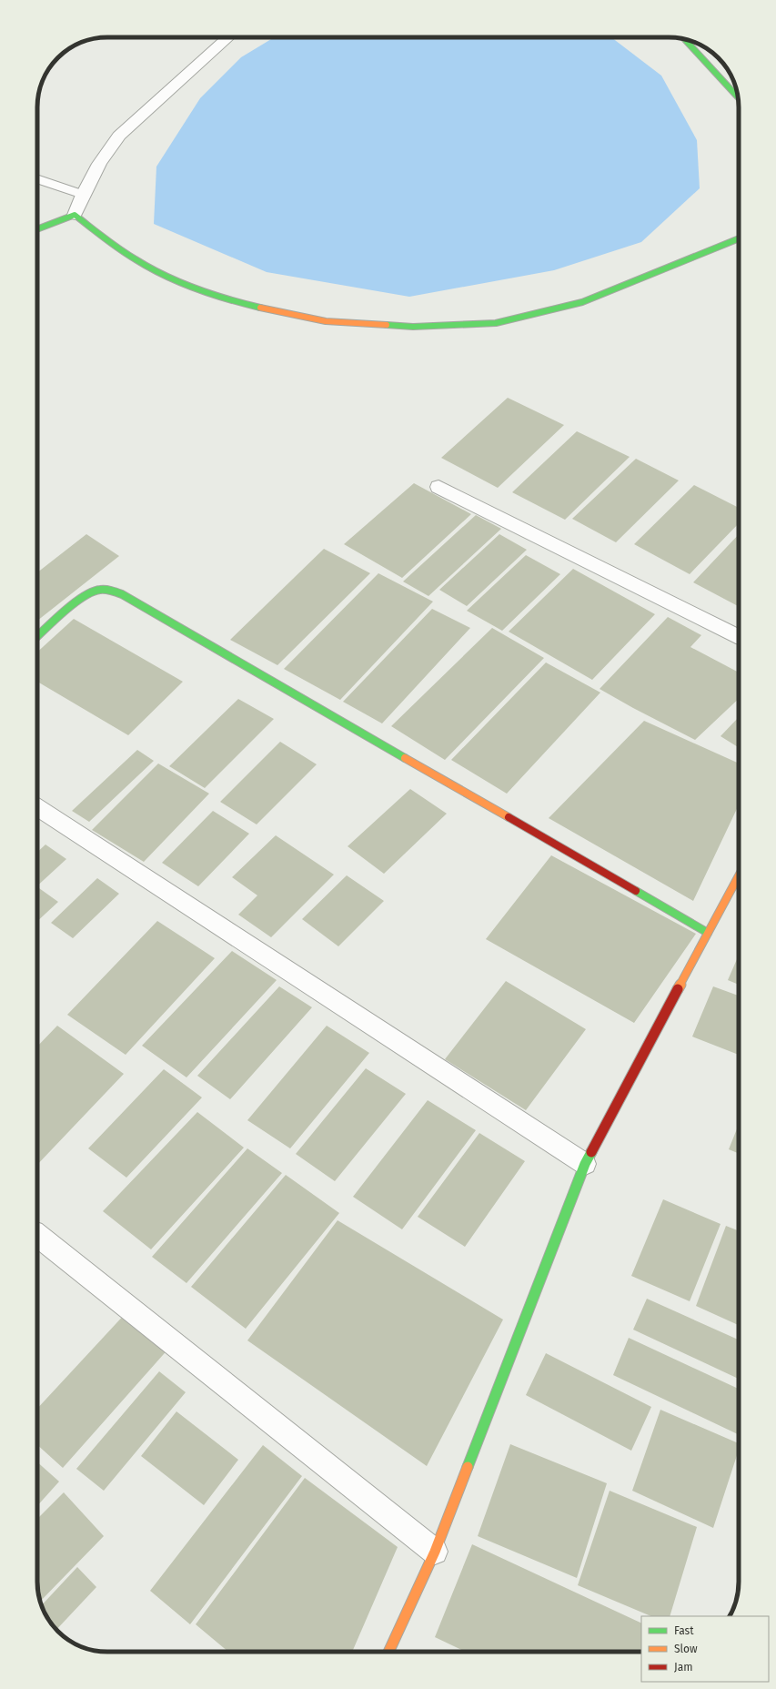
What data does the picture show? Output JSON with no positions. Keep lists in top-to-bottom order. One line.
{"legend":["Fast","Slow","Jam"]}
